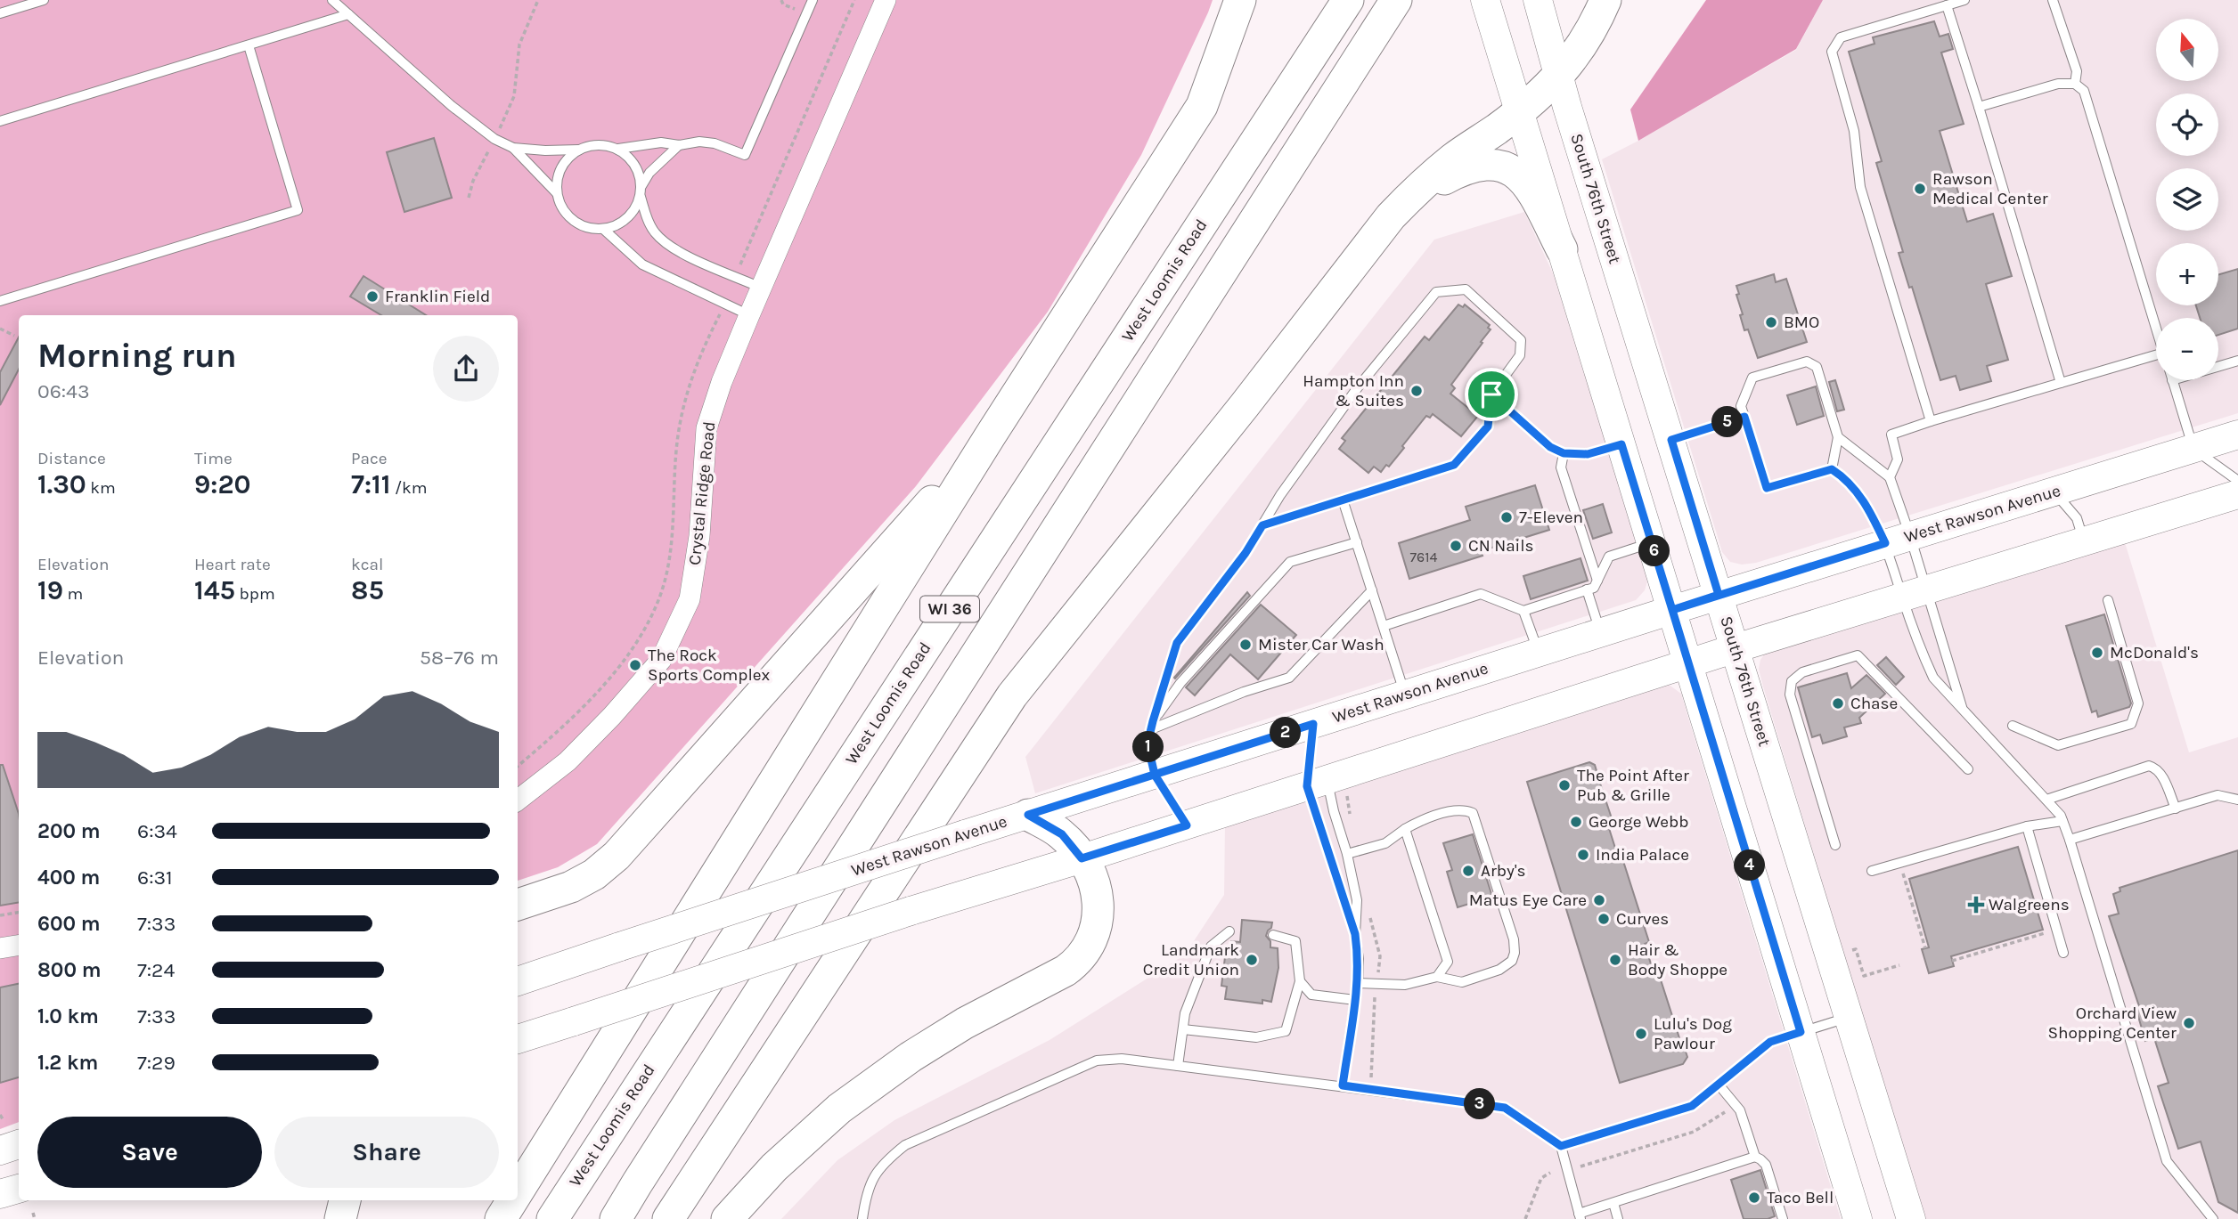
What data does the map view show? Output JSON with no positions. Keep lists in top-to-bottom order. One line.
{"streets":{"main road":["South 76th Street","West Loomis Road","West Rawson Avenue","WI 36"],"street":["Crystal Ridge Road"]},"crossings":[["South 76th Street","West Rawson Avenue"]],"places":{"other":["Rawson Medical Center","Franklin Field","BMO","Hampton Inn & Suites","7-Eleven","CN Nails","Mister Car Wash","McDonald's","The Rock Sports Complex","Chase","The Point After Pub & Grille","George Webb","India Palace","Arby's","Matus Eye Care","Curves","Landmark Credit Union","Hair & Body Shoppe","Orchard View Shopping Center","Lulu's Dog Pawlour","Taco Bell"],"health":["Walgreens"]},"house_numbers":["7614"],"north":"top","page":{"map_buttons":["+","−"],"heading":["Morning run","06:43"],"pins":["5","6","2","1","4","3"],"stats":[["Distance","1.30 km"],["Time","9:20"],["Pace","7:11 /km"],["Elevation","19 m"],["Heart rate","145 bpm"],["kcal","85"]],"chart":["Elevation","58–76 m"],"list":[{"name":"200 m","note":"6:34"},{"name":"400 m","note":"6:31"},{"name":"600 m","note":"7:33"},{"name":"800 m","note":"7:24"},{"name":"1.0 km","note":"7:33"},{"name":"1.2 km","note":"7:29"}],"buttons":["Save","Share"]}}
